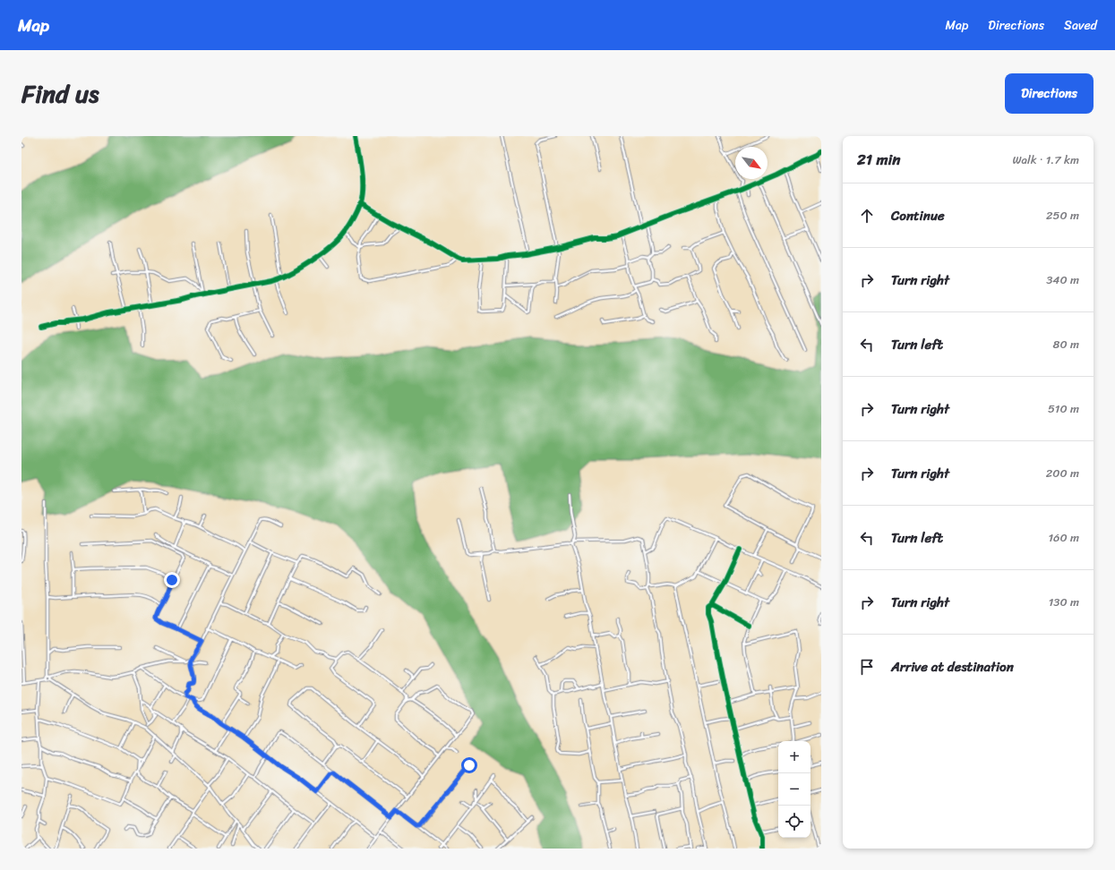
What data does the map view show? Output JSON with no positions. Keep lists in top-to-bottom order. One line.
{"north":"bottom right","page":{"header":"Map","nav":["Map","Directions","Saved"],"title":"Find us","buttons":"Directions","heading":["21 min","Walk · 1.7 km"],"list":[["Continue","250 m"],["Turn right","340 m"],["Turn left","80 m"],["Turn right","510 m"],["Turn right","200 m"],["Turn left","160 m"],["Turn right","130 m"],"Arrive at destination"],"map_buttons":["+","−"]}}
